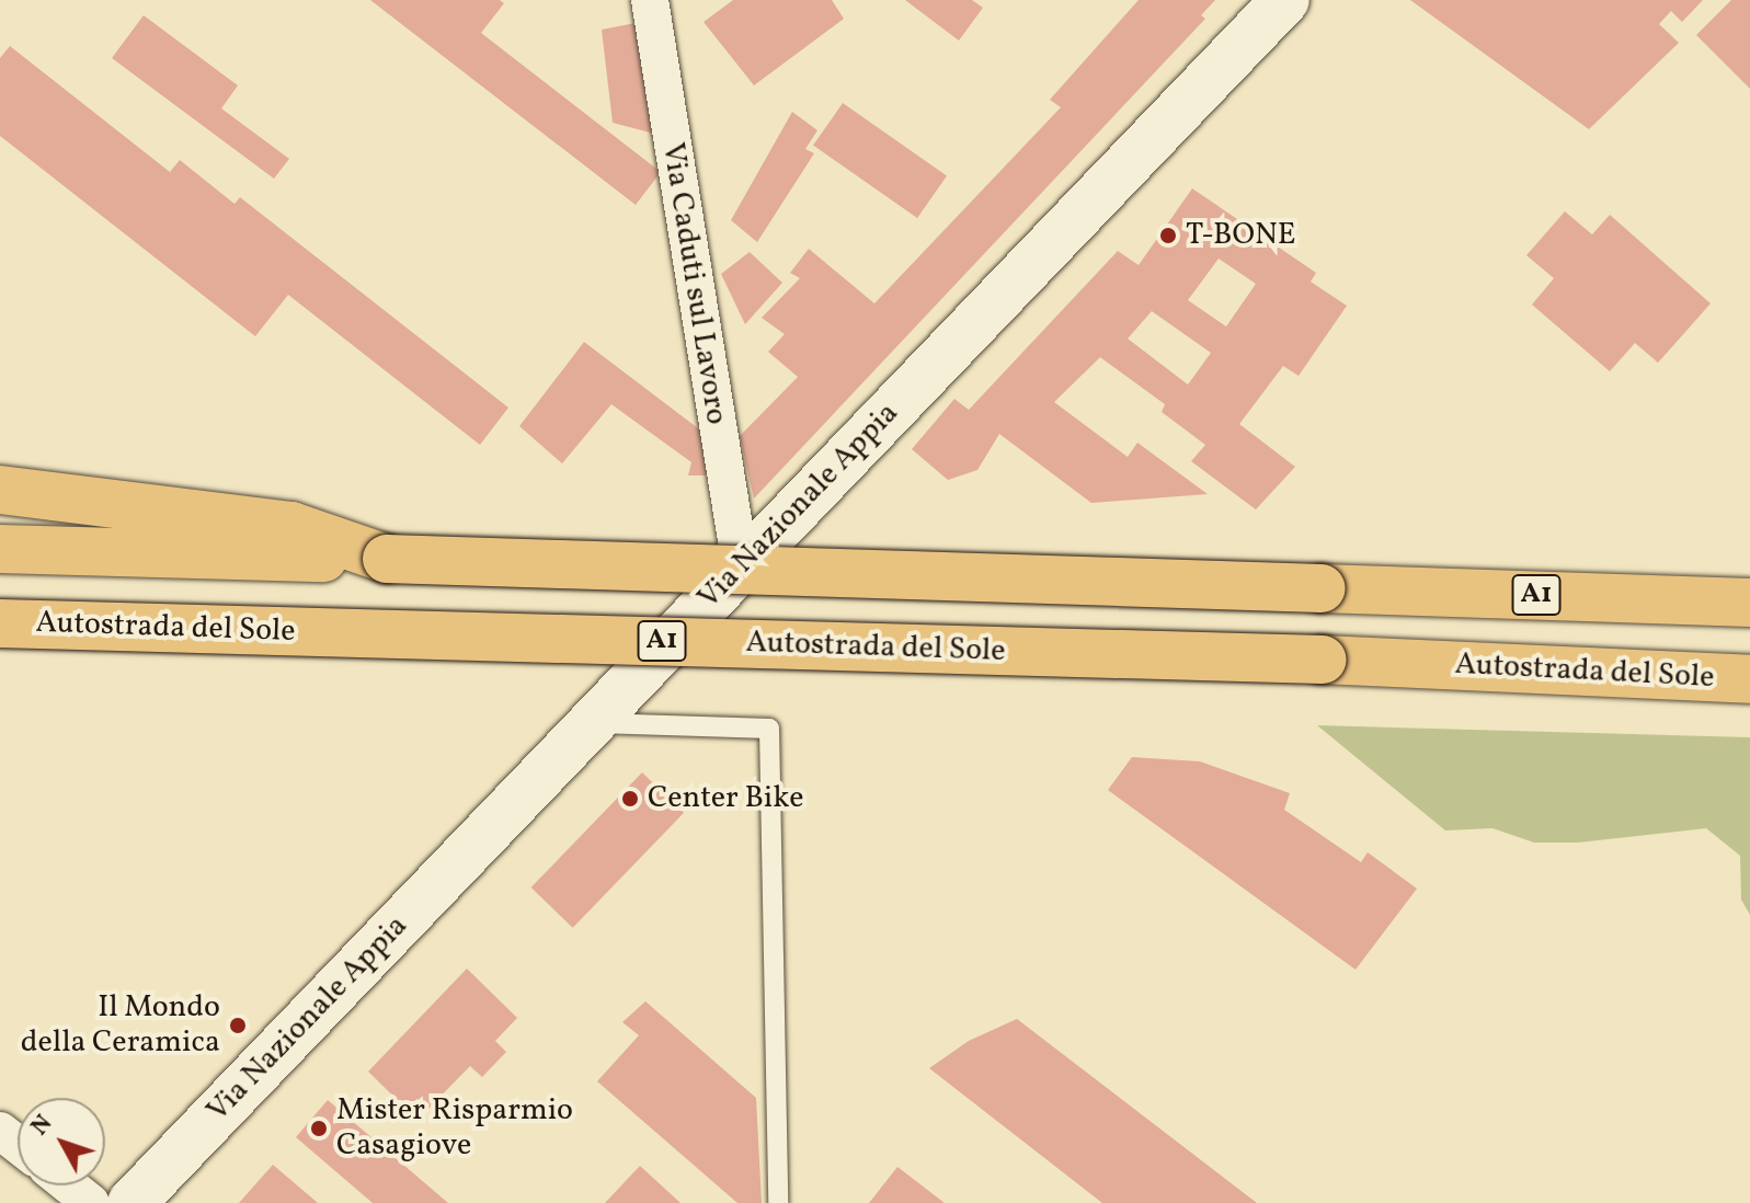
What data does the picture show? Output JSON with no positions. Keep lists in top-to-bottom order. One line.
{"streets":{"highway":["A1","Autostrada del Sole"],"main road":["Via Nazionale Appia"],"street":["Via Caduti sul Lavoro"]},"crossings":[["Via Caduti sul Lavoro","Via Nazionale Appia"]],"places":["T-BONE","Center Bike","Il Mondo della Ceramica","Mister Risparmio Casagiove"],"north":"top left"}
